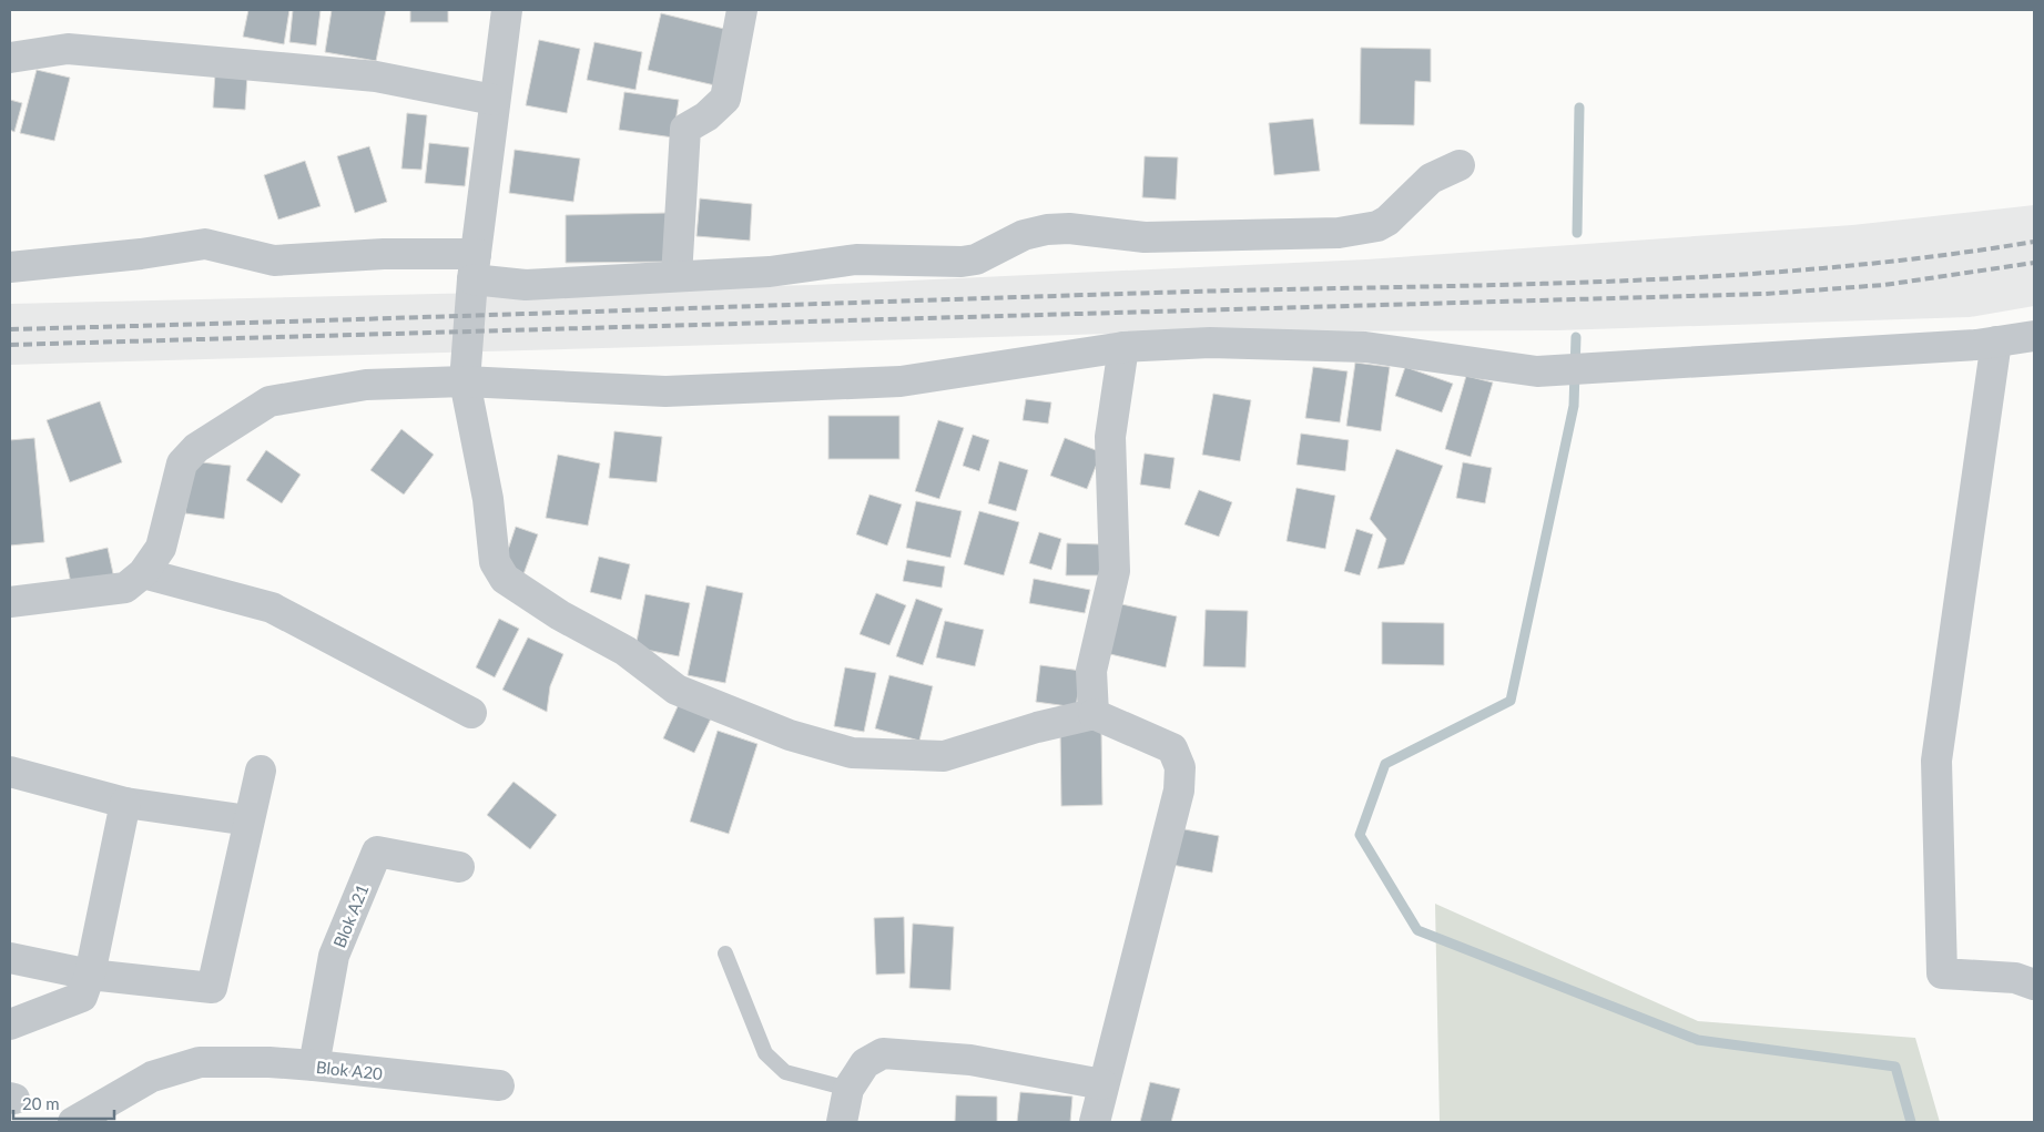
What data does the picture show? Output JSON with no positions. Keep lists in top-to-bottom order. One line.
{"streets":{"street":["Blok A21","Blok A20"]},"crossings":[["Blok A21","Blok A20"]],"scale_bar":"20 m"}
